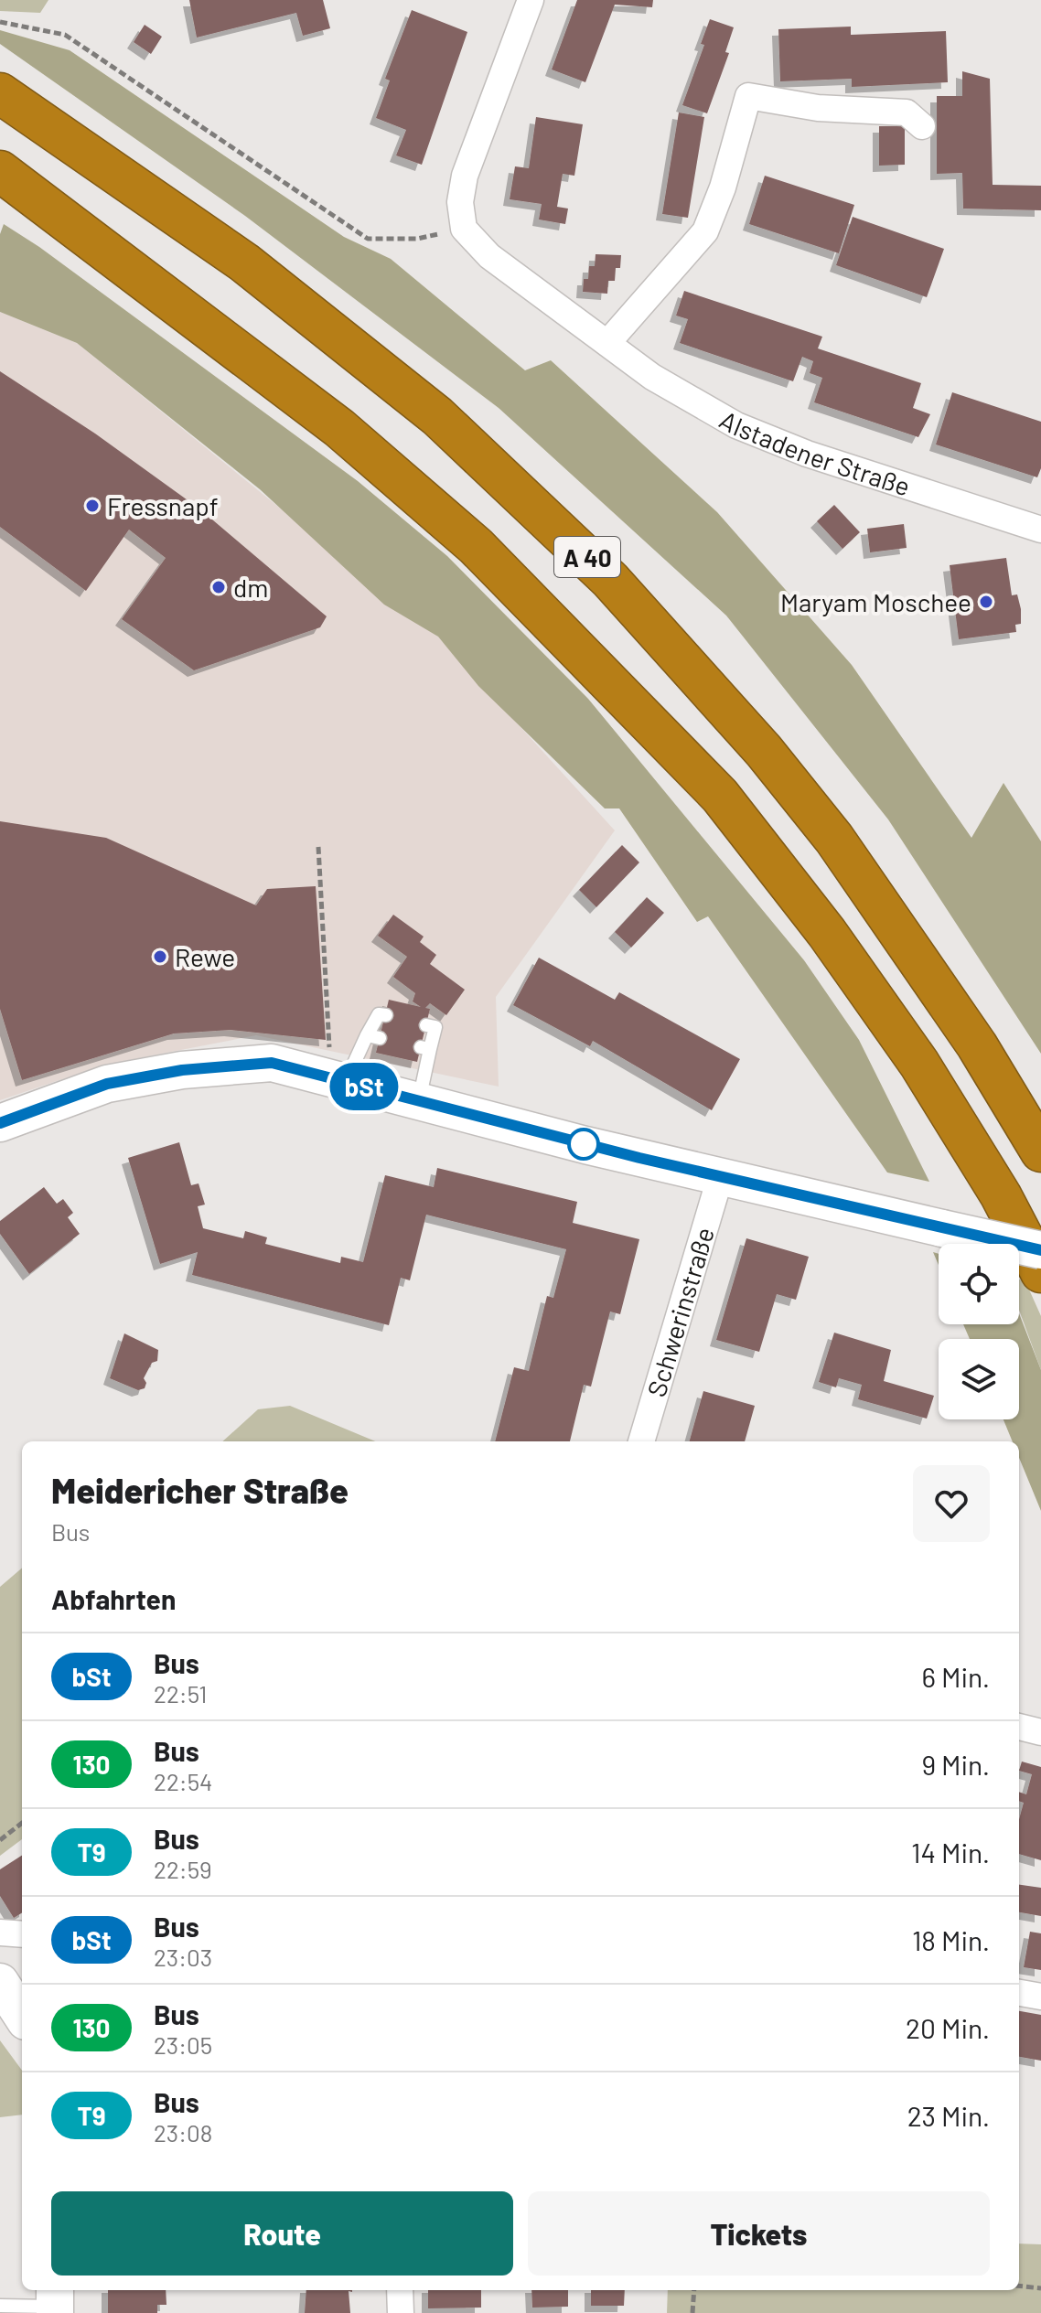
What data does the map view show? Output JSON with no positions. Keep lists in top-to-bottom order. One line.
{"streets":{"highway":["A 40"],"street":["Alstadener Straße","Schwerinstraße"]},"places":["Fressnapf","dm","Maryam Moschee","Rewe"],"lines":["bus line bSt"],"page":{"on_map":"bSt","heading":[["Meidericher Straße","Bus"],"Abfahrten"],"list":[{"mark":"bSt","name":"Bus","note":"22:51","value":"6 Min."},{"mark":"130","name":"Bus","note":"22:54","value":"9 Min."},{"mark":"T9","name":"Bus","note":"22:59","value":"14 Min."},{"mark":"bSt","name":"Bus","note":"23:03","value":"18 Min."},{"mark":"130","name":"Bus","note":"23:05","value":"20 Min."},{"mark":"T9","name":"Bus","note":"23:08","value":"23 Min."}],"buttons":["Route","Tickets"]}}
